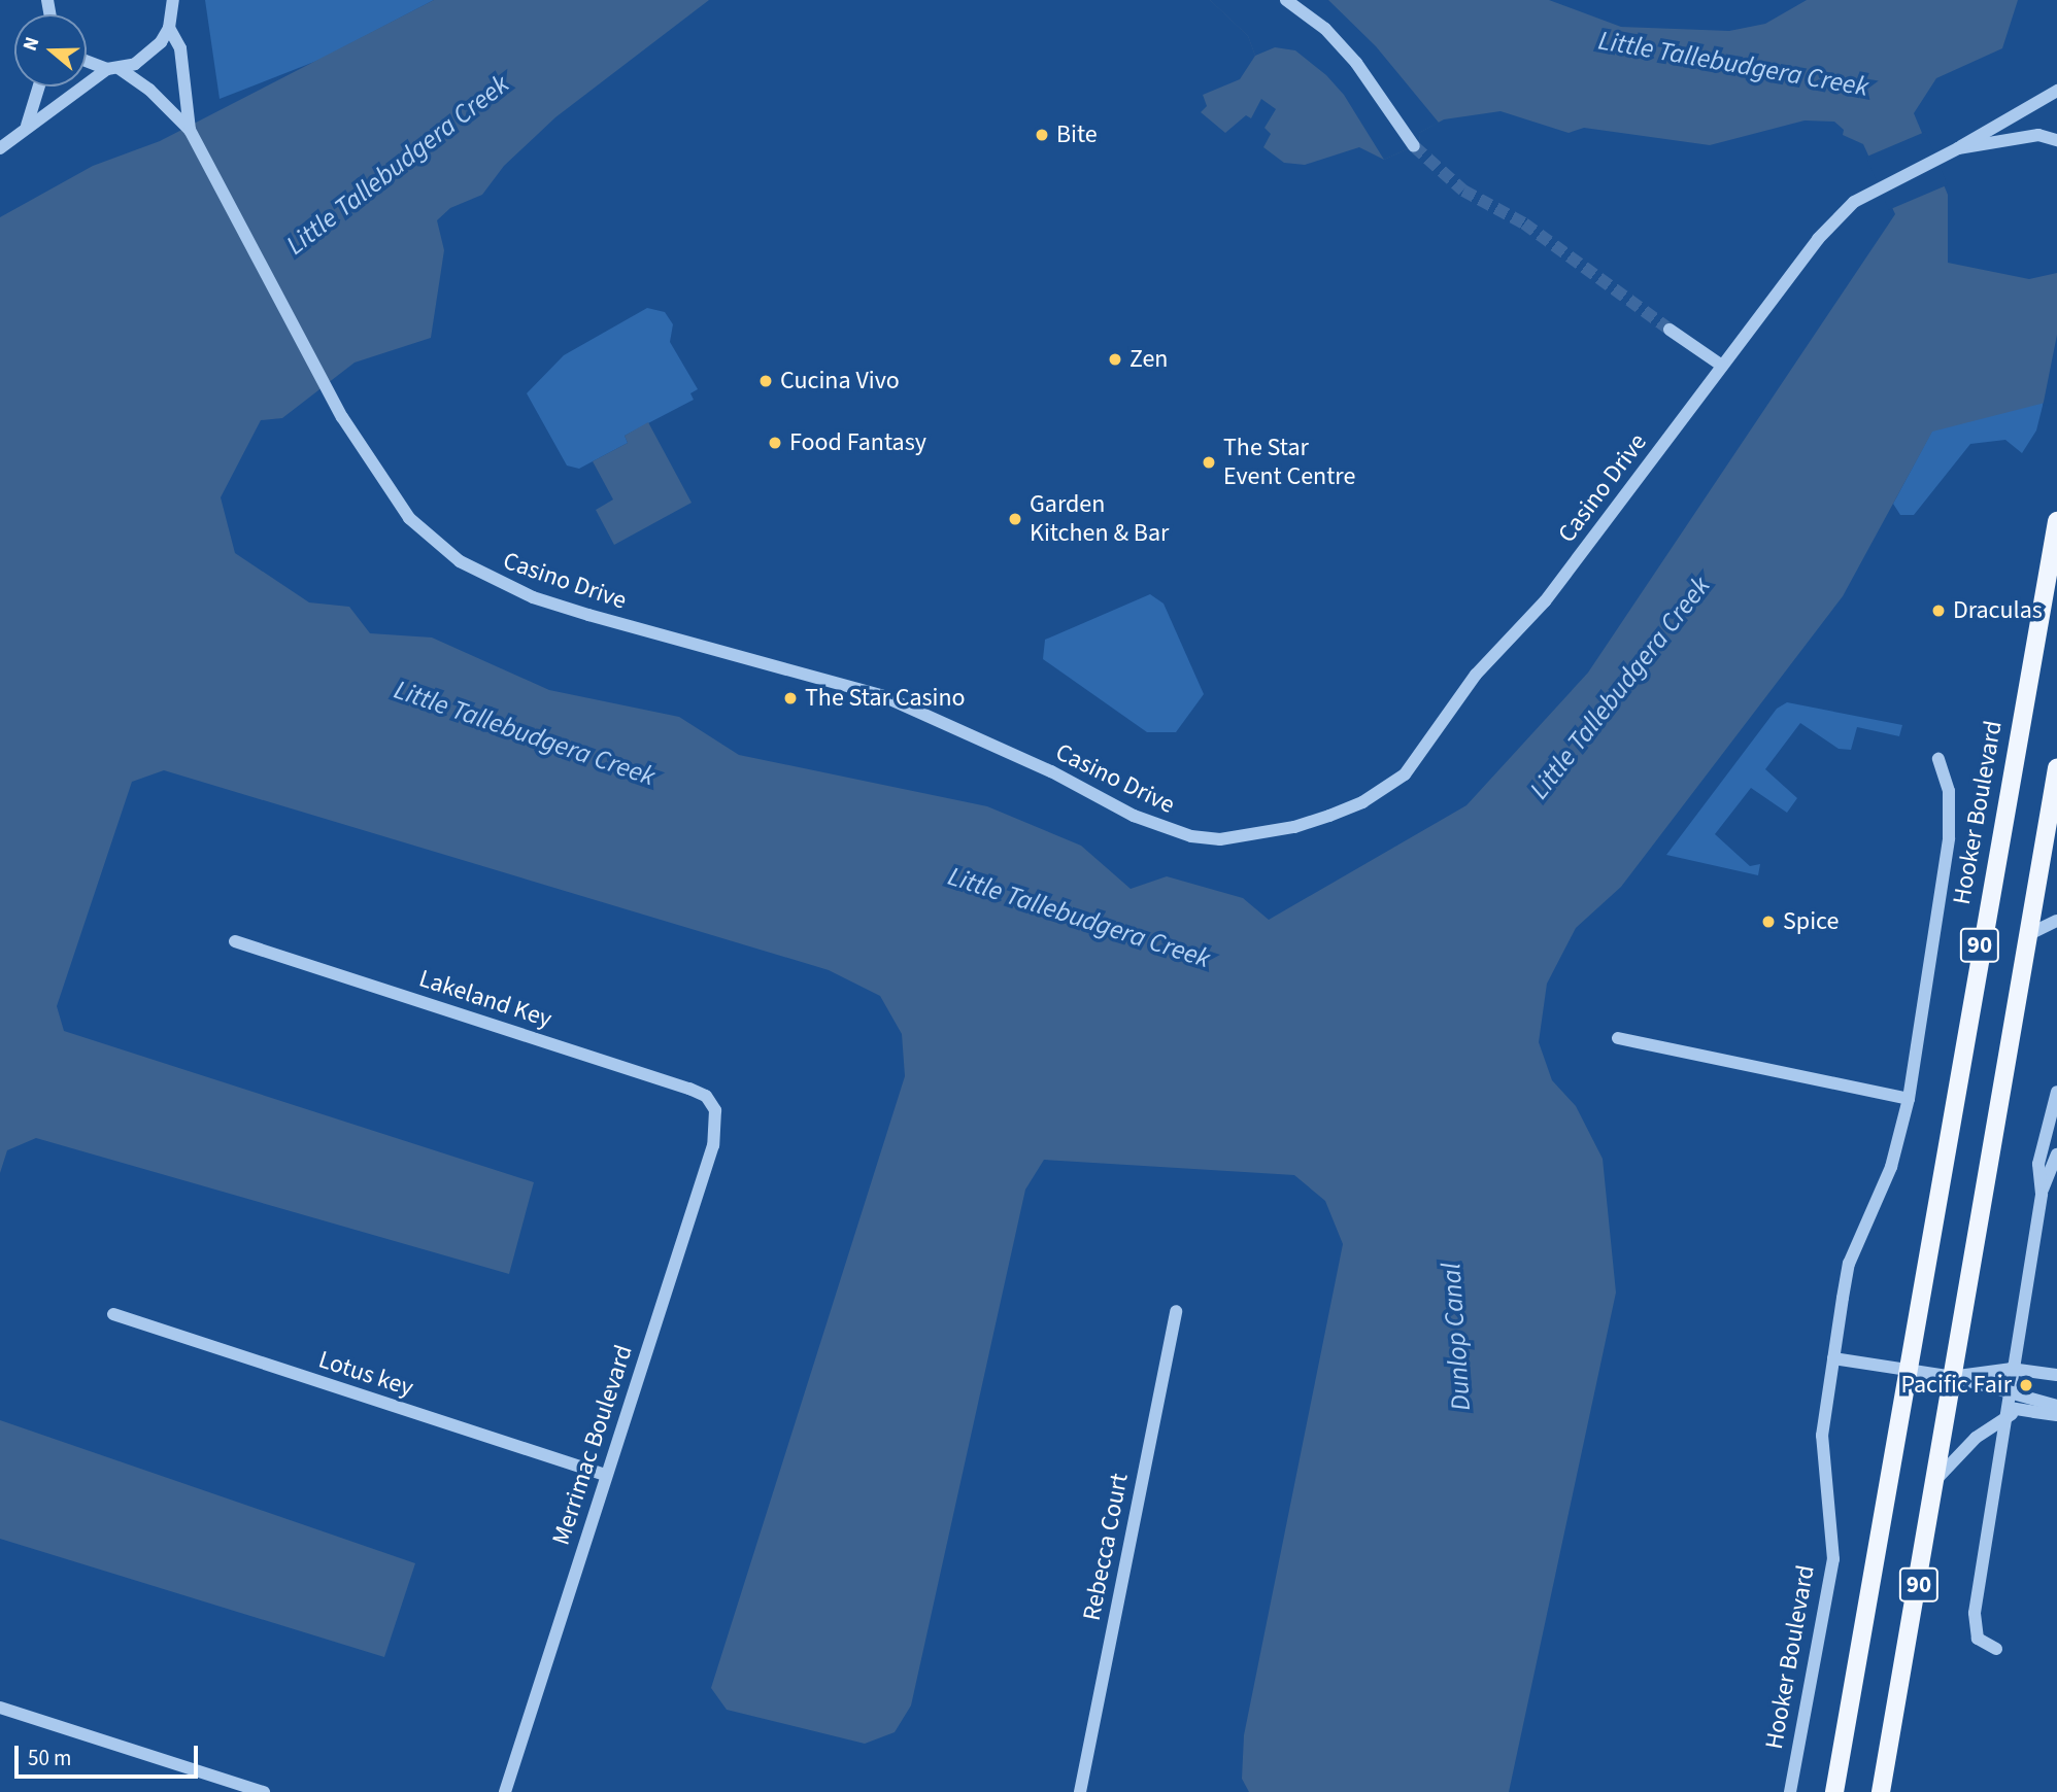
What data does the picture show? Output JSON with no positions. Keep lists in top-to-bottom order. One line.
{"streets":{"main road":["Hooker Boulevard","90"],"street":["Casino Drive","Lakeland Key","Lotus key","Merrimac Boulevard","Rebecca Court"]},"crossings":[["Lakeland Key","Merrimac Boulevard"],["Lotus key","Merrimac Boulevard"]],"water":["Little Tallebudgera Creek","Dunlop Canal"],"places":["Bite","Zen","Cucina Vivo","Food Fantasy","The Star Event Centre","Garden Kitchen & Bar","Draculas","The Star Casino","Spice","Pacific Fair"],"scale_bar":"50 m","north":"left"}
